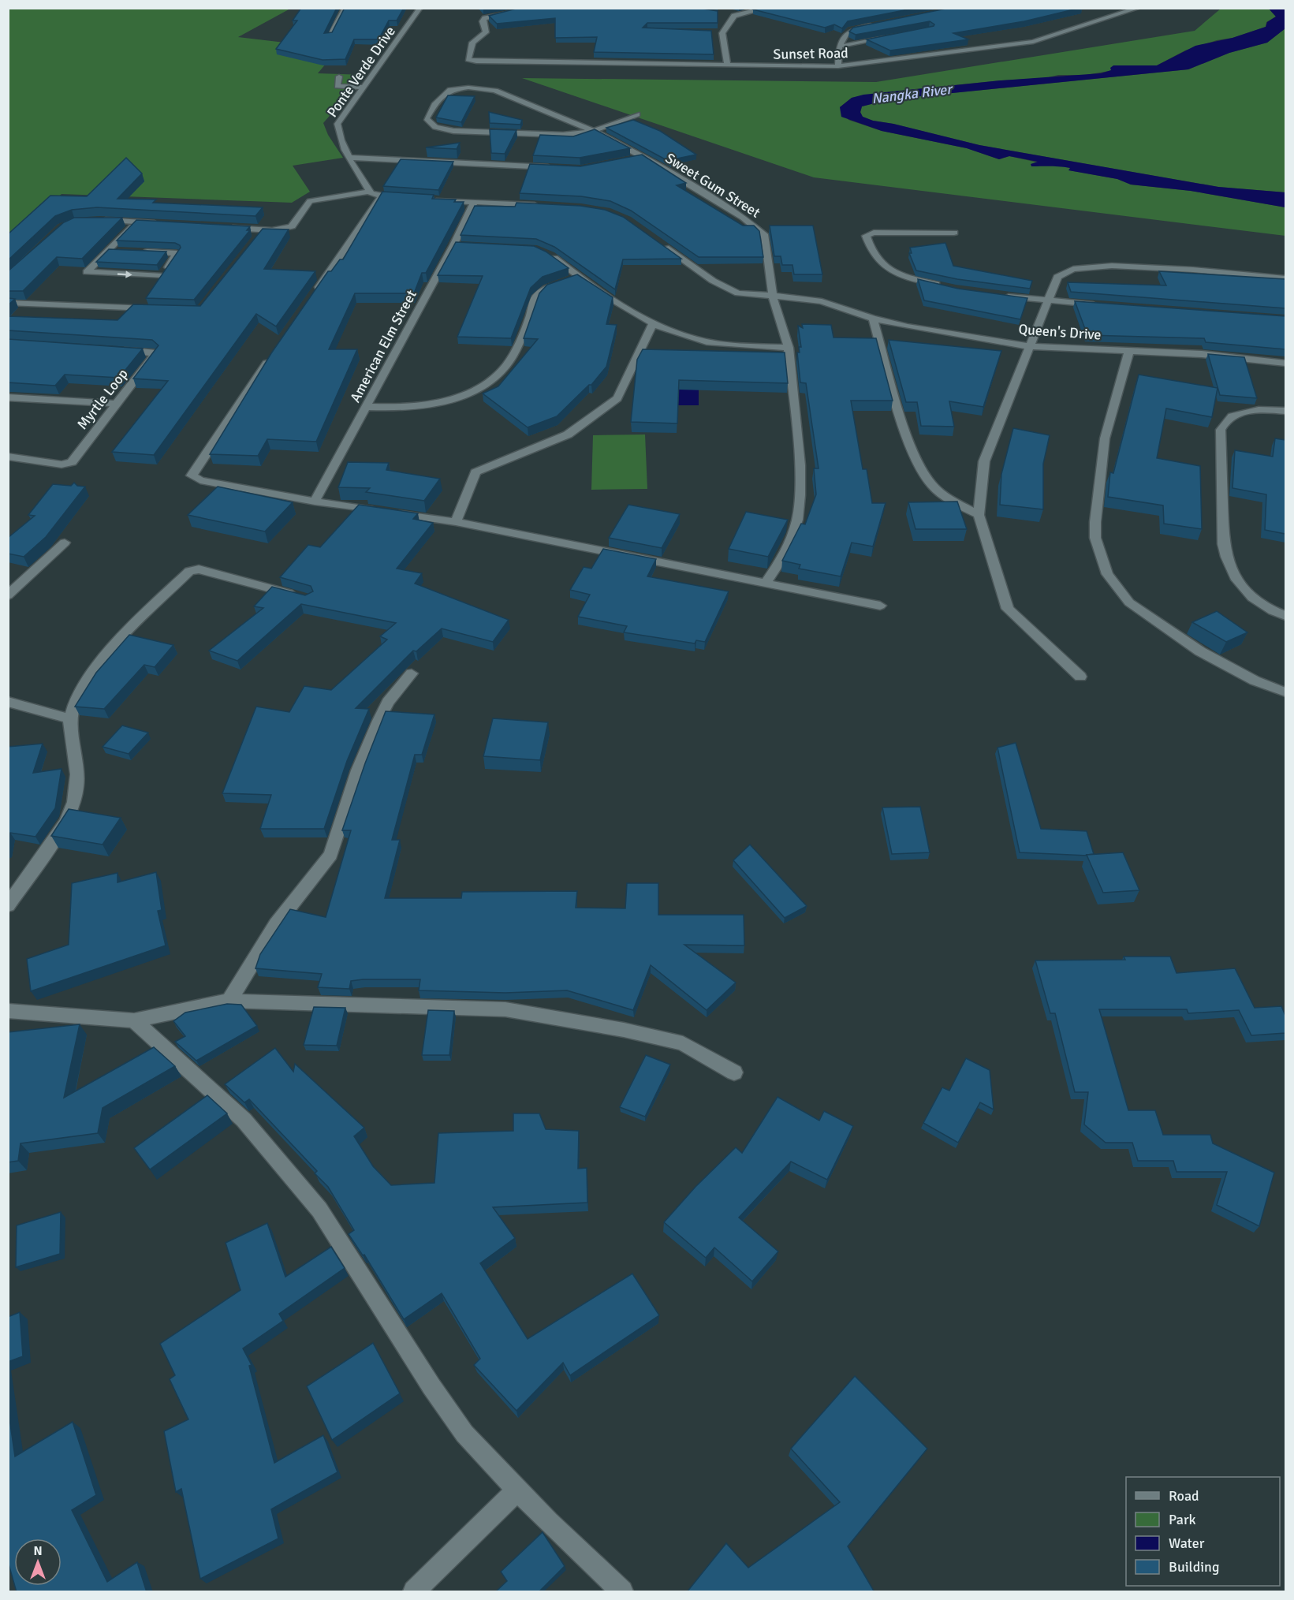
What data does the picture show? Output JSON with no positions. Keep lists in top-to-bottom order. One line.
{"streets":{"street":["Sunset Road","Ponte Verde Drive","Sweet Gum Street","Queen's Drive","American Elm Street","Myrtle Loop"]},"crossings":[["Sweet Gum Street","Queen's Drive"]],"water":["Nangka River"],"legend":["Road","Park","Water","Building"],"north":"top"}
